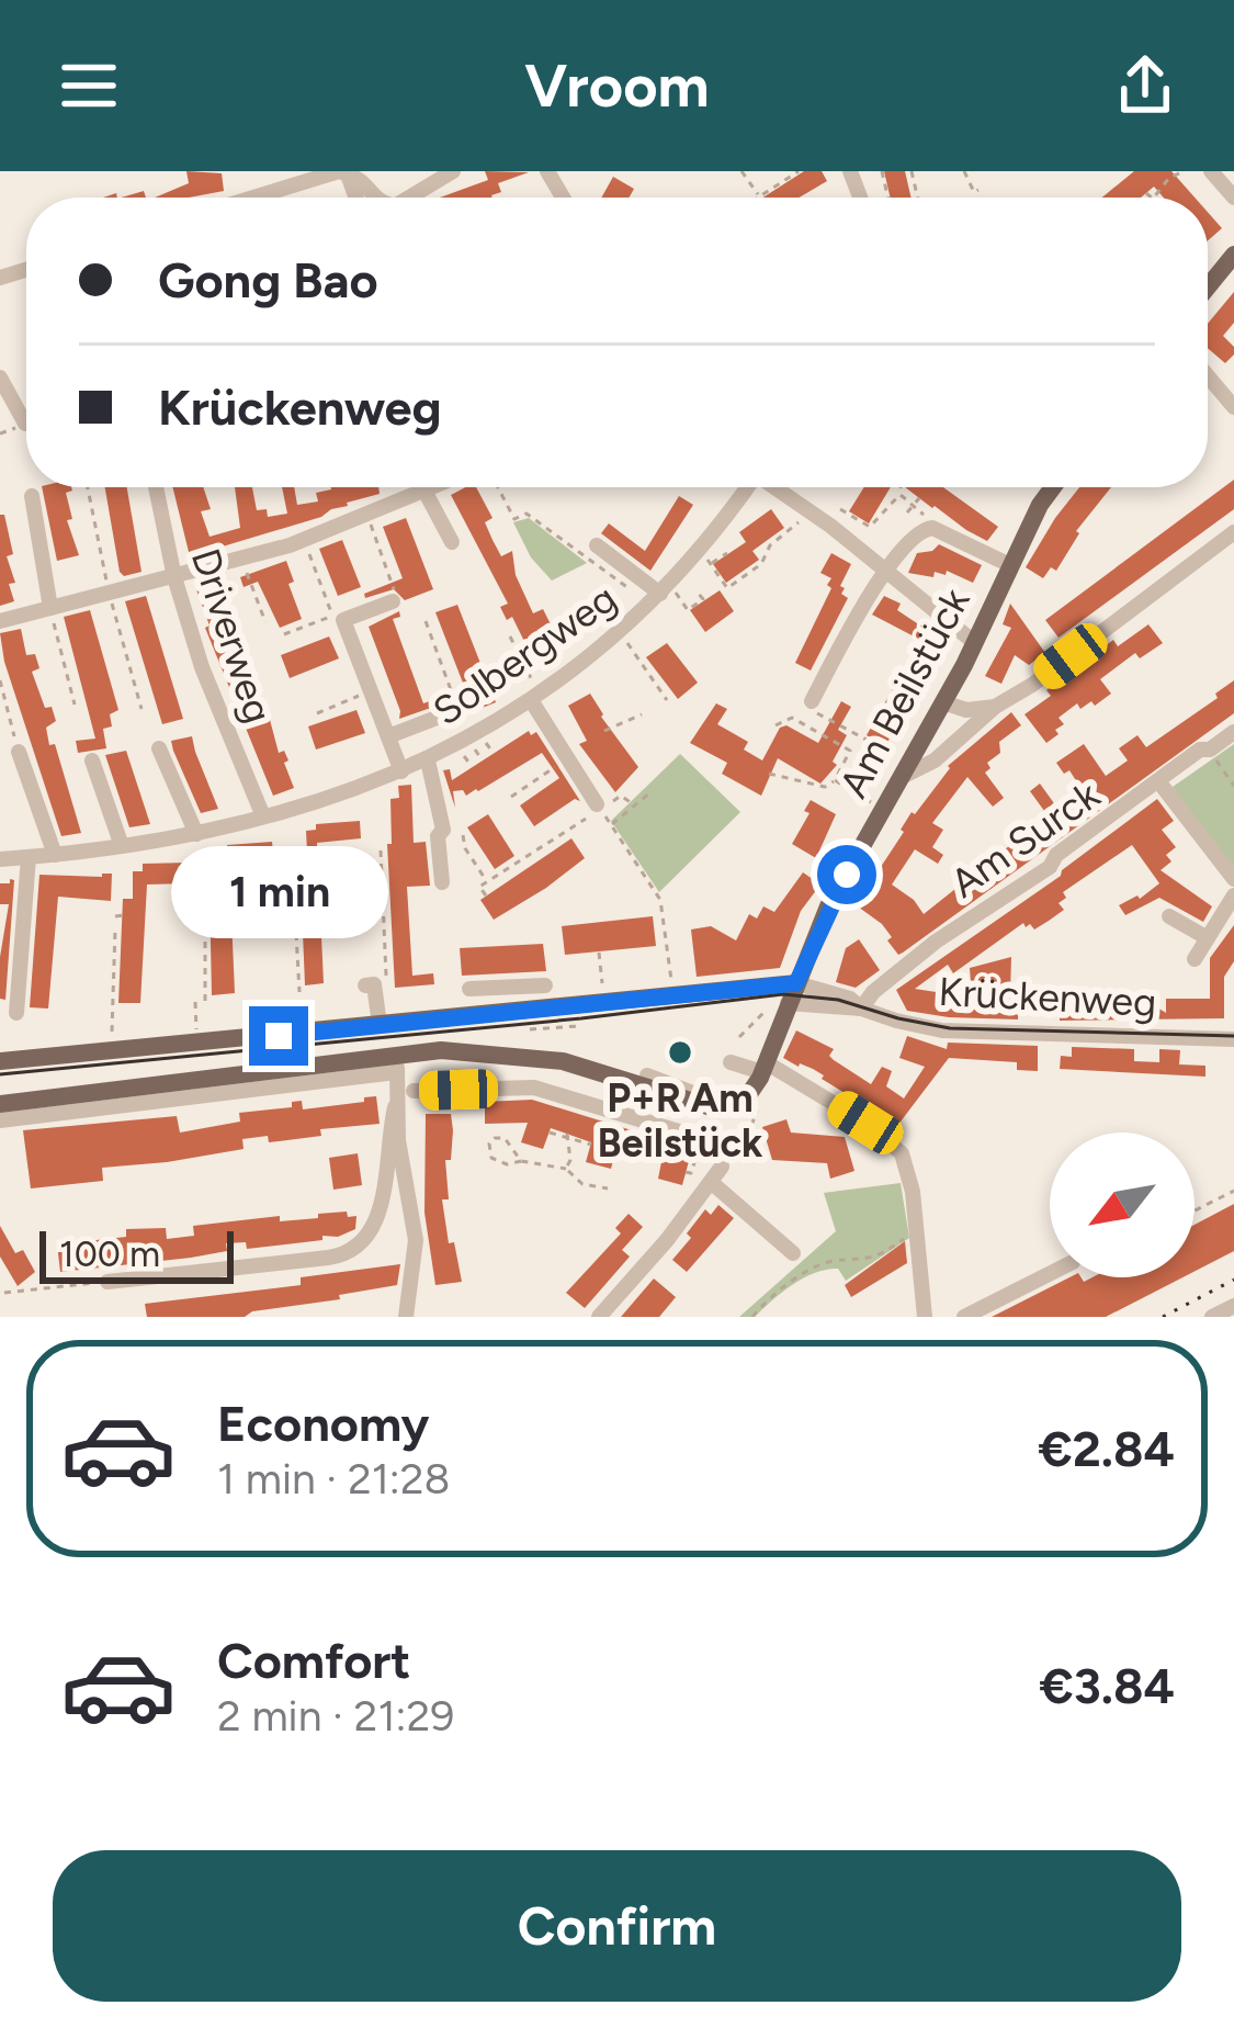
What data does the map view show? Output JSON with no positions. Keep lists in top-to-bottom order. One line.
{"streets":{"main road":["Am Beilstück","Krückenweg"],"street":["Driverweg","Solbergweg","Am Surck"]},"crossings":[["Driverweg","Solbergweg"],["Am Beilstück","Krückenweg"],["Am Surck","Krückenweg"]],"places":["P+R Am Beilstück"],"scale_bar":"100 m","north":"bottom left","page":{"header":"Vroom","banner":["Gong Bao","Krückenweg"],"bubble":"1 min","scale":"100 m","list":[{"name":"Economy","note":"1 min · 21:28","value":"€2.84"},{"name":"Comfort","note":"2 min · 21:29","value":"€3.84"}],"buttons":"Confirm"}}
